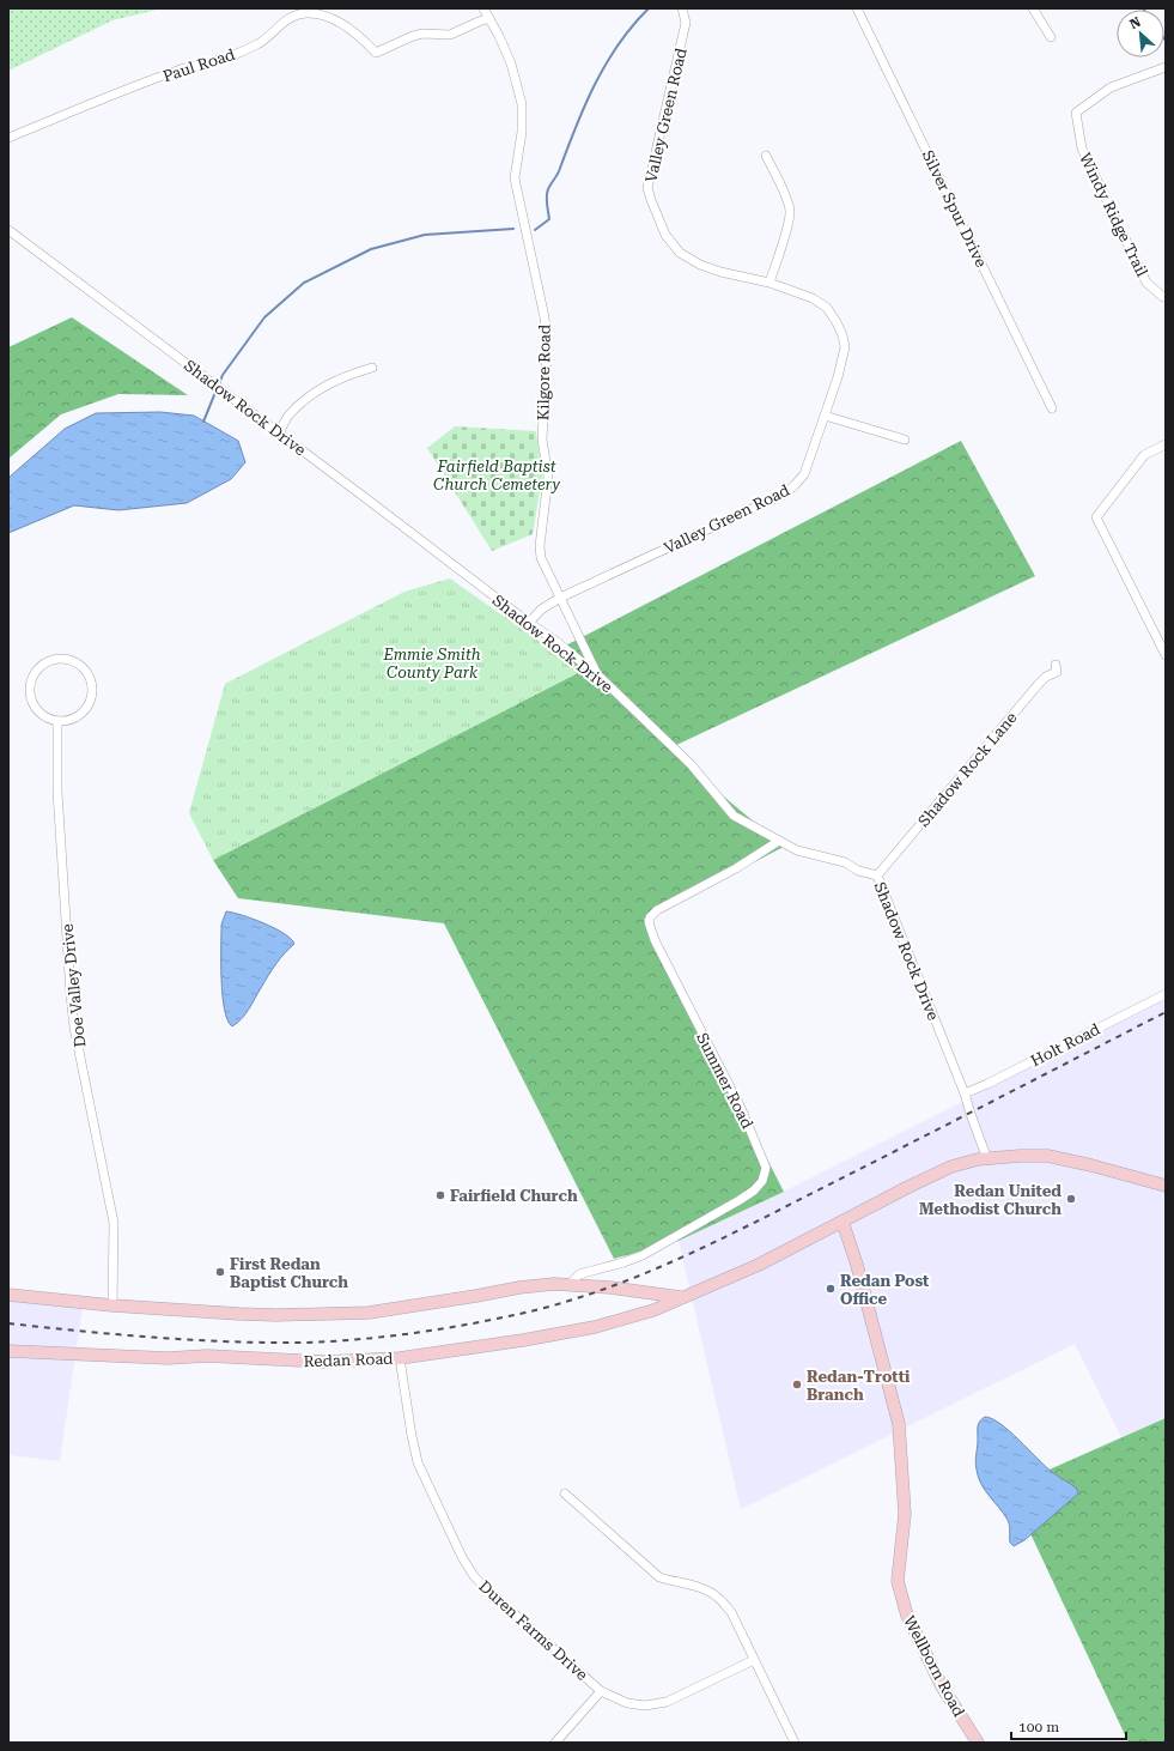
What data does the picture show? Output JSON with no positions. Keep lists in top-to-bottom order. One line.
{"streets":{"main road":["Redan Road","Wellborn Road"],"street":["Paul Road","Valley Green Road","Silver Spur Drive","Windy Ridge Trail","Kilgore Road","Shadow Rock Drive","Shadow Rock Lane","Doe Valley Drive","Holt Road","Summer Road","Duren Farms Drive"]},"crossings":[["Paul Road","Kilgore Road"],["Valley Green Road","Kilgore Road"],["Valley Green Road","Shadow Rock Drive"],["Kilgore Road","Shadow Rock Drive"],["Shadow Rock Drive","Shadow Rock Lane"],["Shadow Rock Drive","Holt Road"],["Shadow Rock Drive","Summer Road"],["Shadow Rock Drive","Redan Road"],["Redan Road","Duren Farms Drive"],["Redan Road","Wellborn Road"]],"parks":["Fairfield Baptist Church Cemetery","Emmie Smith County Park"],"places":["Fairfield Church","Redan United Methodist Church","First Redan Baptist Church","Redan Post Office","Redan-Trotti Branch"],"scale_bar":"100 m","north":"top left"}
